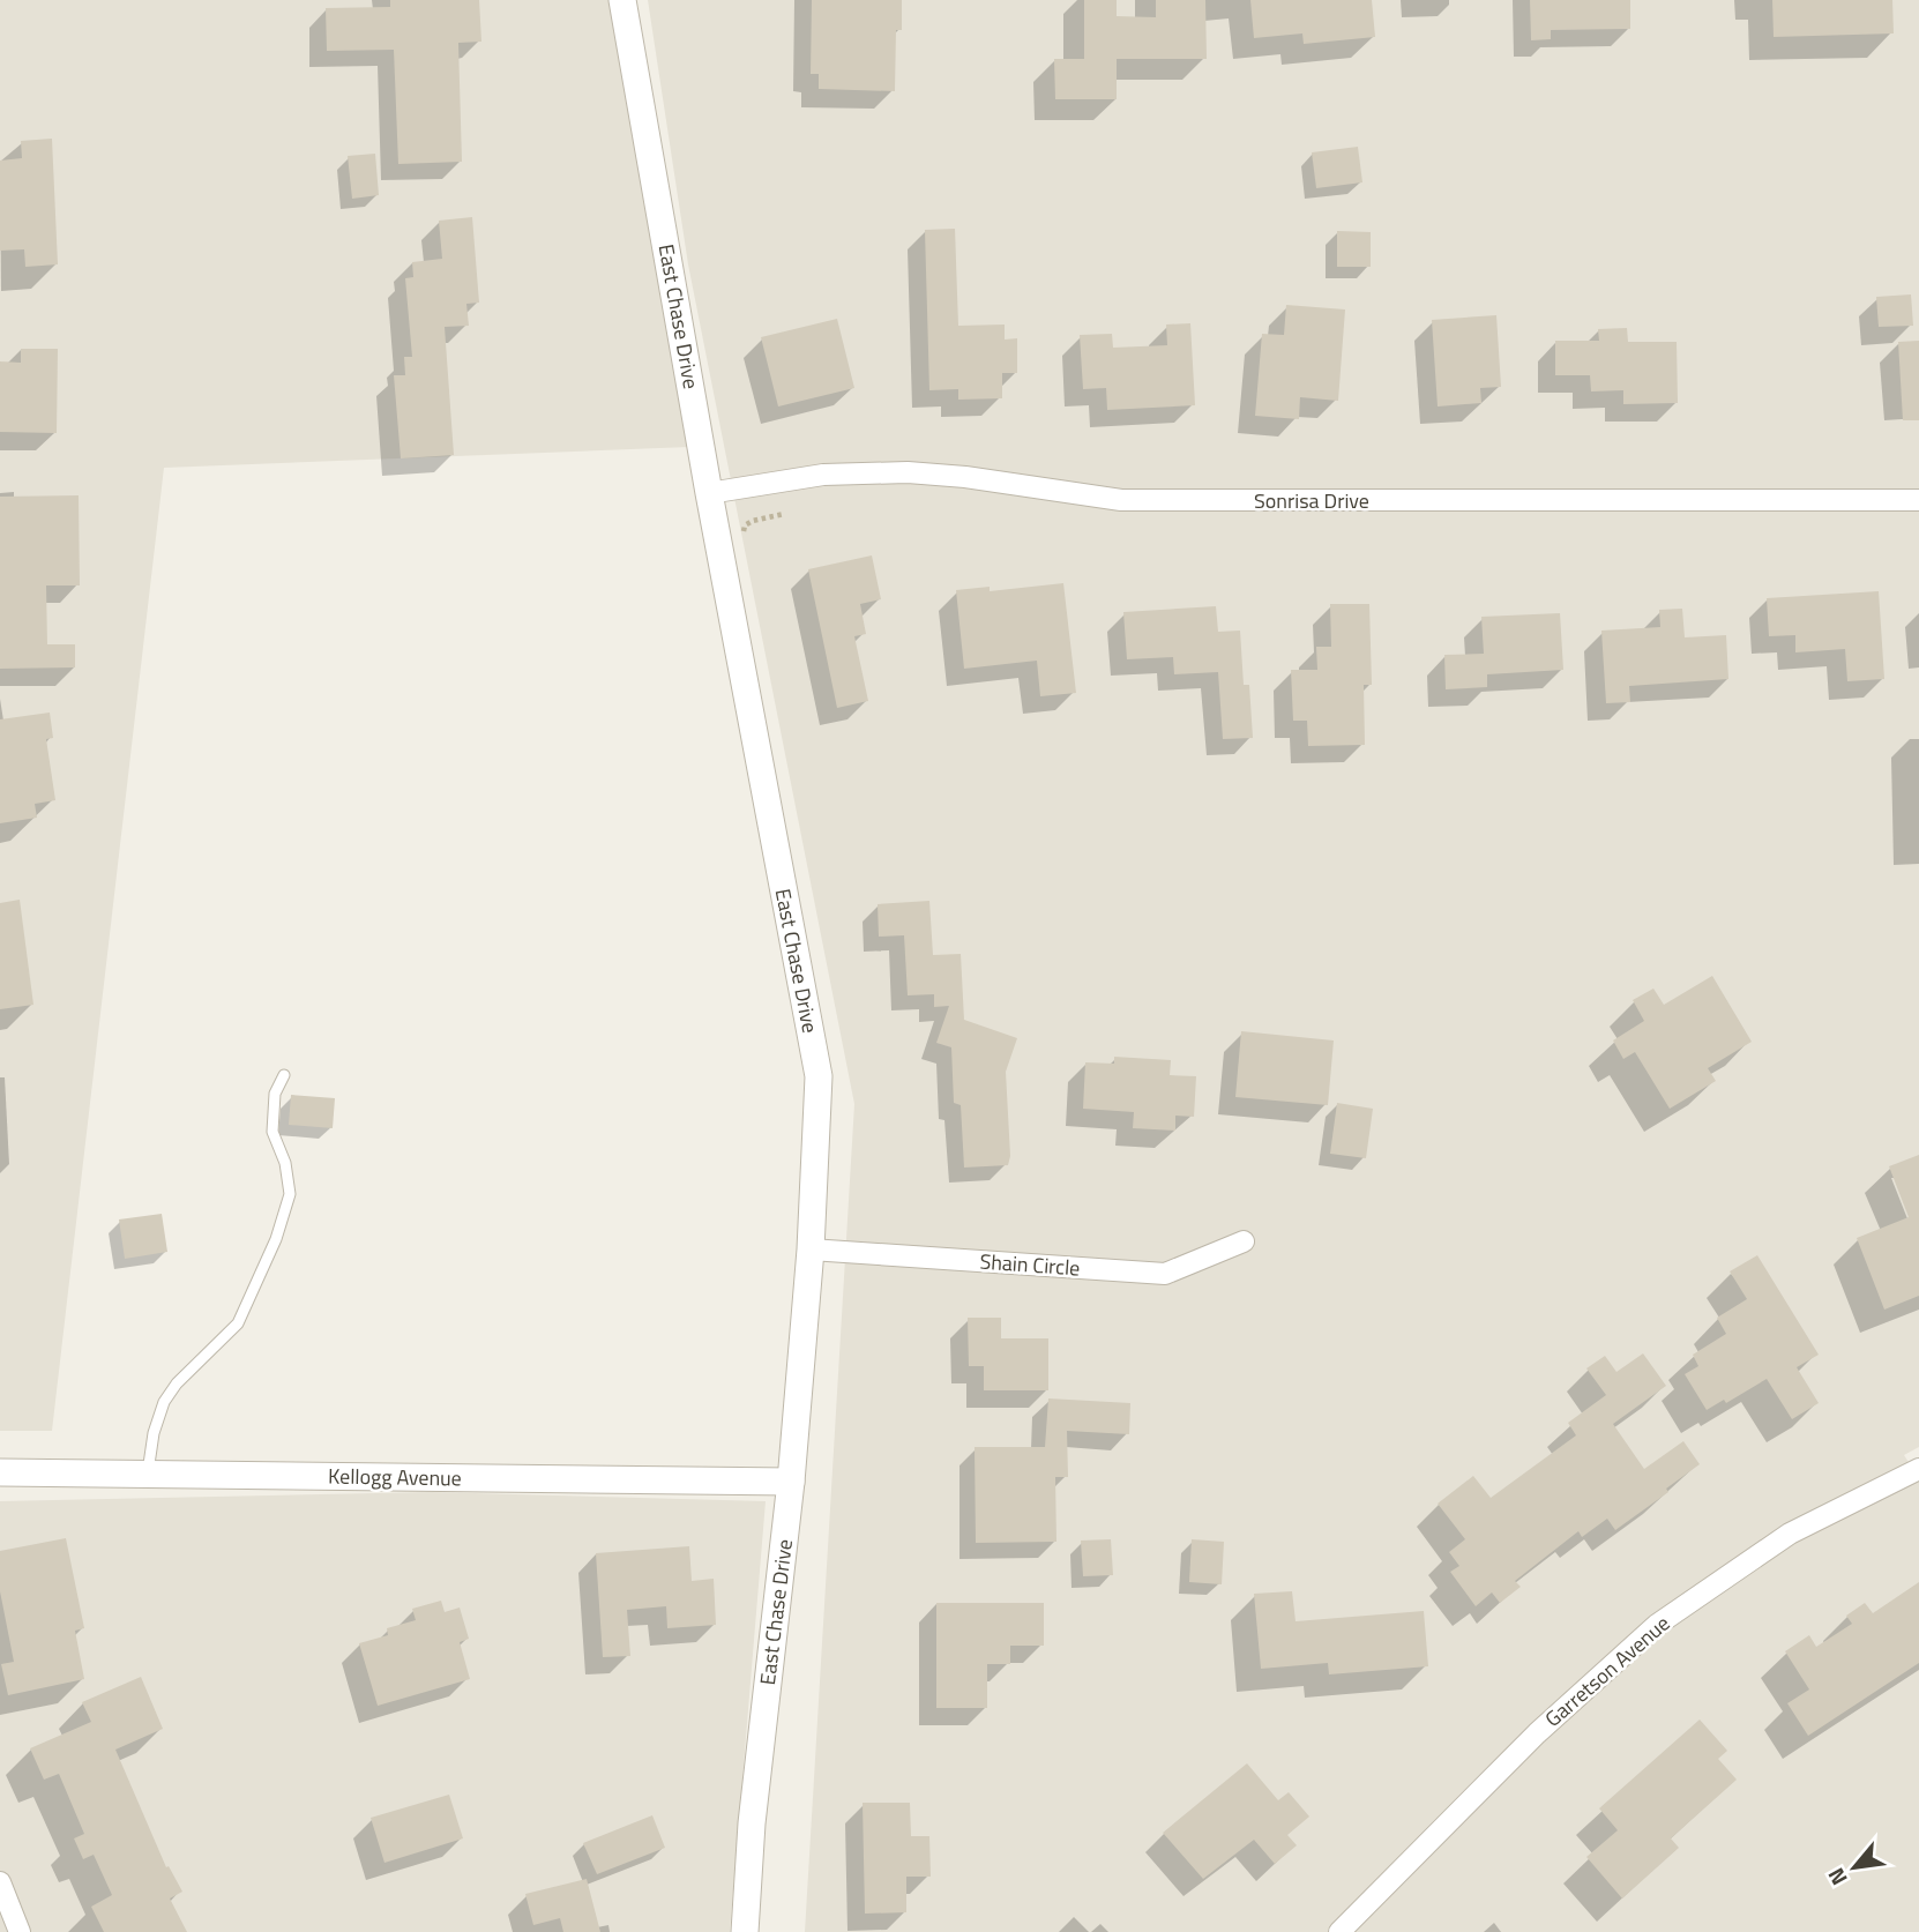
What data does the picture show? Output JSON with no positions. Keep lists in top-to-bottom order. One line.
{"streets":{"street":["East Chase Drive","Sonrisa Drive","Shain Circle","Kellogg Avenue","Garretson Avenue"]},"crossings":[["East Chase Drive","Sonrisa Drive"],["East Chase Drive","Shain Circle"],["East Chase Drive","Kellogg Avenue"]],"north":"bottom left"}
